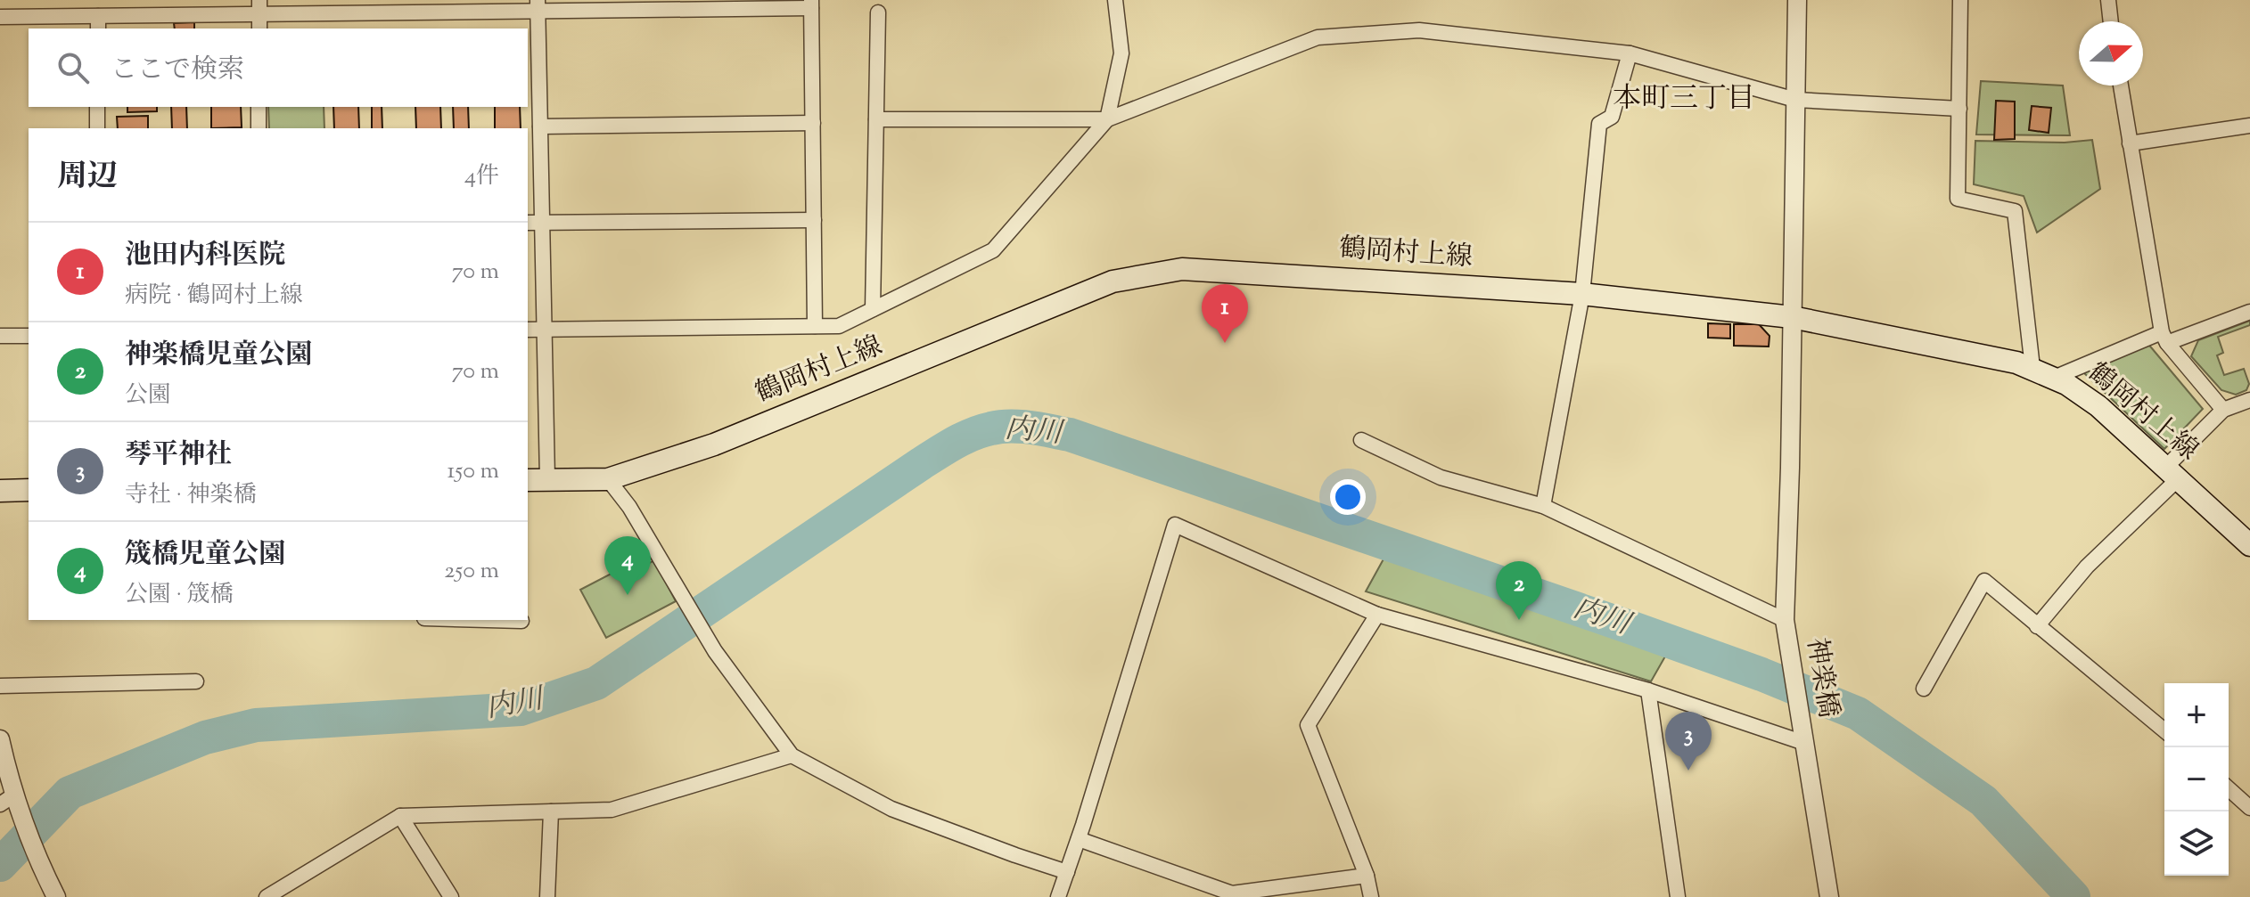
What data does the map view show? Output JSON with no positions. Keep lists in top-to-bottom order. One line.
{"streets":{"main road":["鶴岡村上線"],"street":["神楽橋"]},"crossings":[["鶴岡村上線","神楽橋"]],"districts":["本町三丁目"],"water":["内川"],"north":"right","page":{"search":"ここで検索","heading":["周辺","4件"],"list":[{"mark":"1","name":"池田内科医院","note":"病院 · 鶴岡村上線","value":"70 m"},{"mark":"2","name":"神楽橋児童公園","note":"公園","value":"70 m"},{"mark":"3","name":"琴平神社","note":"寺社 · 神楽橋","value":"150 m"},{"mark":"4","name":"筬橋児童公園","note":"公園 · 筬橋","value":"250 m"}],"pins":["1","4","2","3"],"map_buttons":["+","−"]}}
